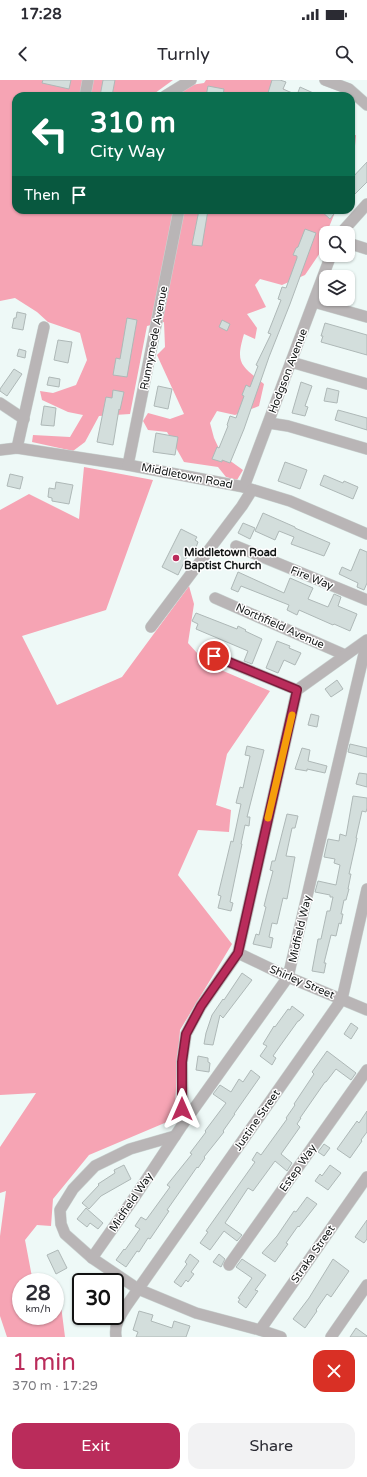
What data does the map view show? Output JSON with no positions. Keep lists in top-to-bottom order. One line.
{"streets":{"street":["Runnymede Avenue","Hodgson Avenue","Middletown Road","Fire Way","Northfield Avenue","Midfield Way","Shirley Street","Justine Street","Estep Way","Straka Street"]},"crossings":[["Runnymede Avenue","Middletown Road"],["Hodgson Avenue","Middletown Road"],["Midfield Way","Shirley Street"],["Shirley Street","Justine Street"]],"places":["Middletown Road Baptist Church"],"page":{"status":"17:28","header":"Turnly","turn":["310 m","City Way"],"then":"Then","speed":"28 km/h","limit":"30","heading":["1 min","370 m · 17:29"],"buttons":["Exit","Share"]}}
